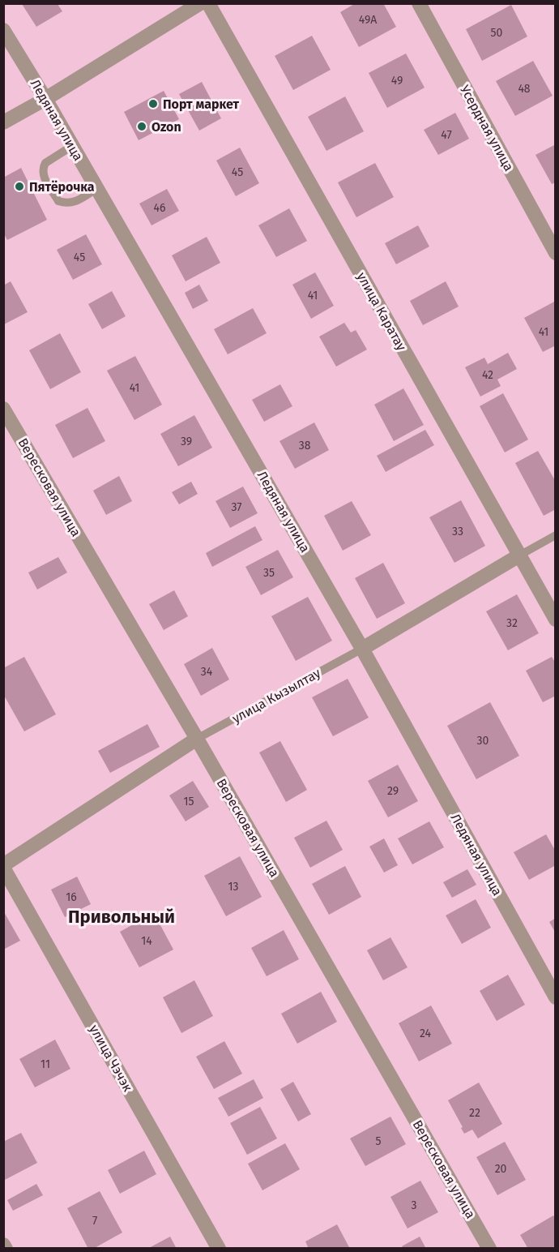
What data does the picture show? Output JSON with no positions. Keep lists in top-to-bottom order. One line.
{"streets":{"street":["Ледяная улица","Усердная улица","улица Каратау","Вересковая улица","улица Кызылтау","улица Чэчэк"]},"crossings":[["Ледяная улица","улица Кызылтау"],["улица Каратау","улица Кызылтау"],["Вересковая улица","улица Кызылтау"],["улица Кызылтау","улица Чэчэк"]],"districts":["Привольный"],"places":["Порт маркет","Ozon","Пятёрочка"],"house_numbers":["49А","50","49","48","47","45","46","45","41","41","42","41","39","38","37","33","35","32","34","30","29","15","13","16","14","24","11","22","5","20","3","7"]}
